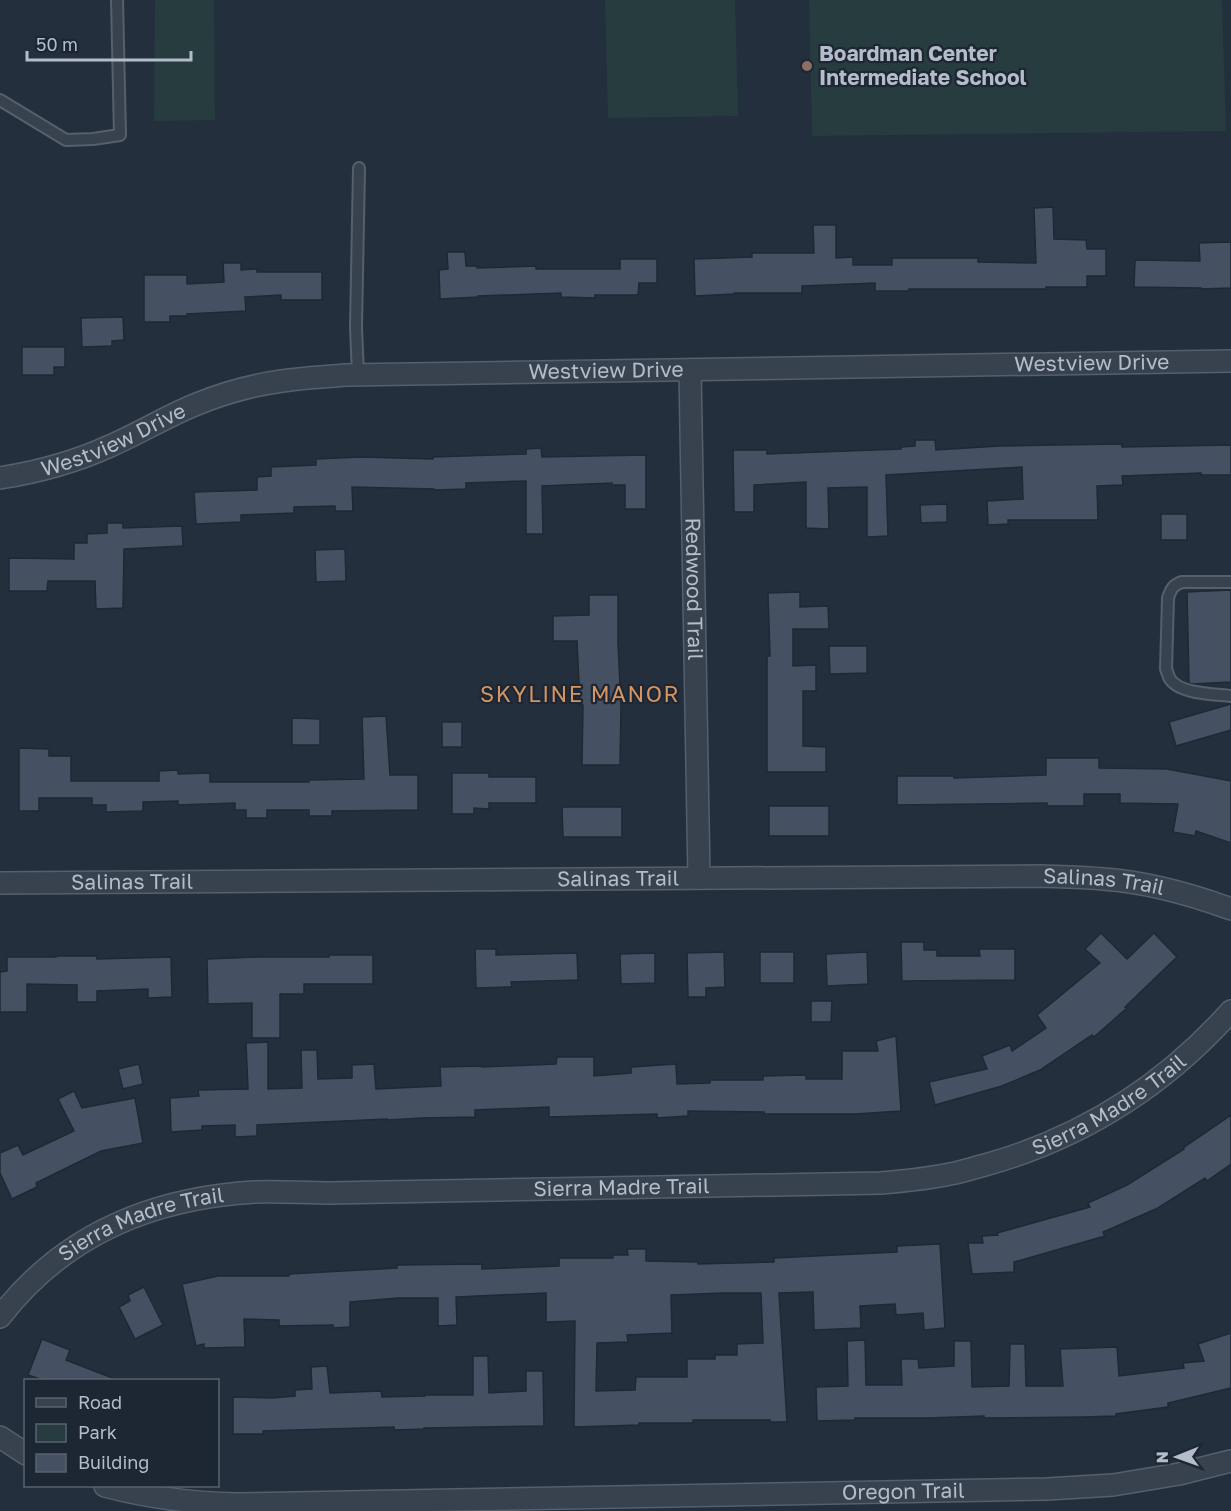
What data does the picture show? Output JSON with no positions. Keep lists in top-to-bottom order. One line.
{"streets":{"street":["Westview Drive","Redwood Trail","Salinas Trail","Sierra Madre Trail","Oregon Trail"]},"crossings":[["Westview Drive","Redwood Trail"],["Redwood Trail","Salinas Trail"]],"districts":["SKYLINE MANOR"],"places":["Boardman Center Intermediate School"],"legend":["Road","Park","Building"],"scale_bar":"50 m","north":"left"}
